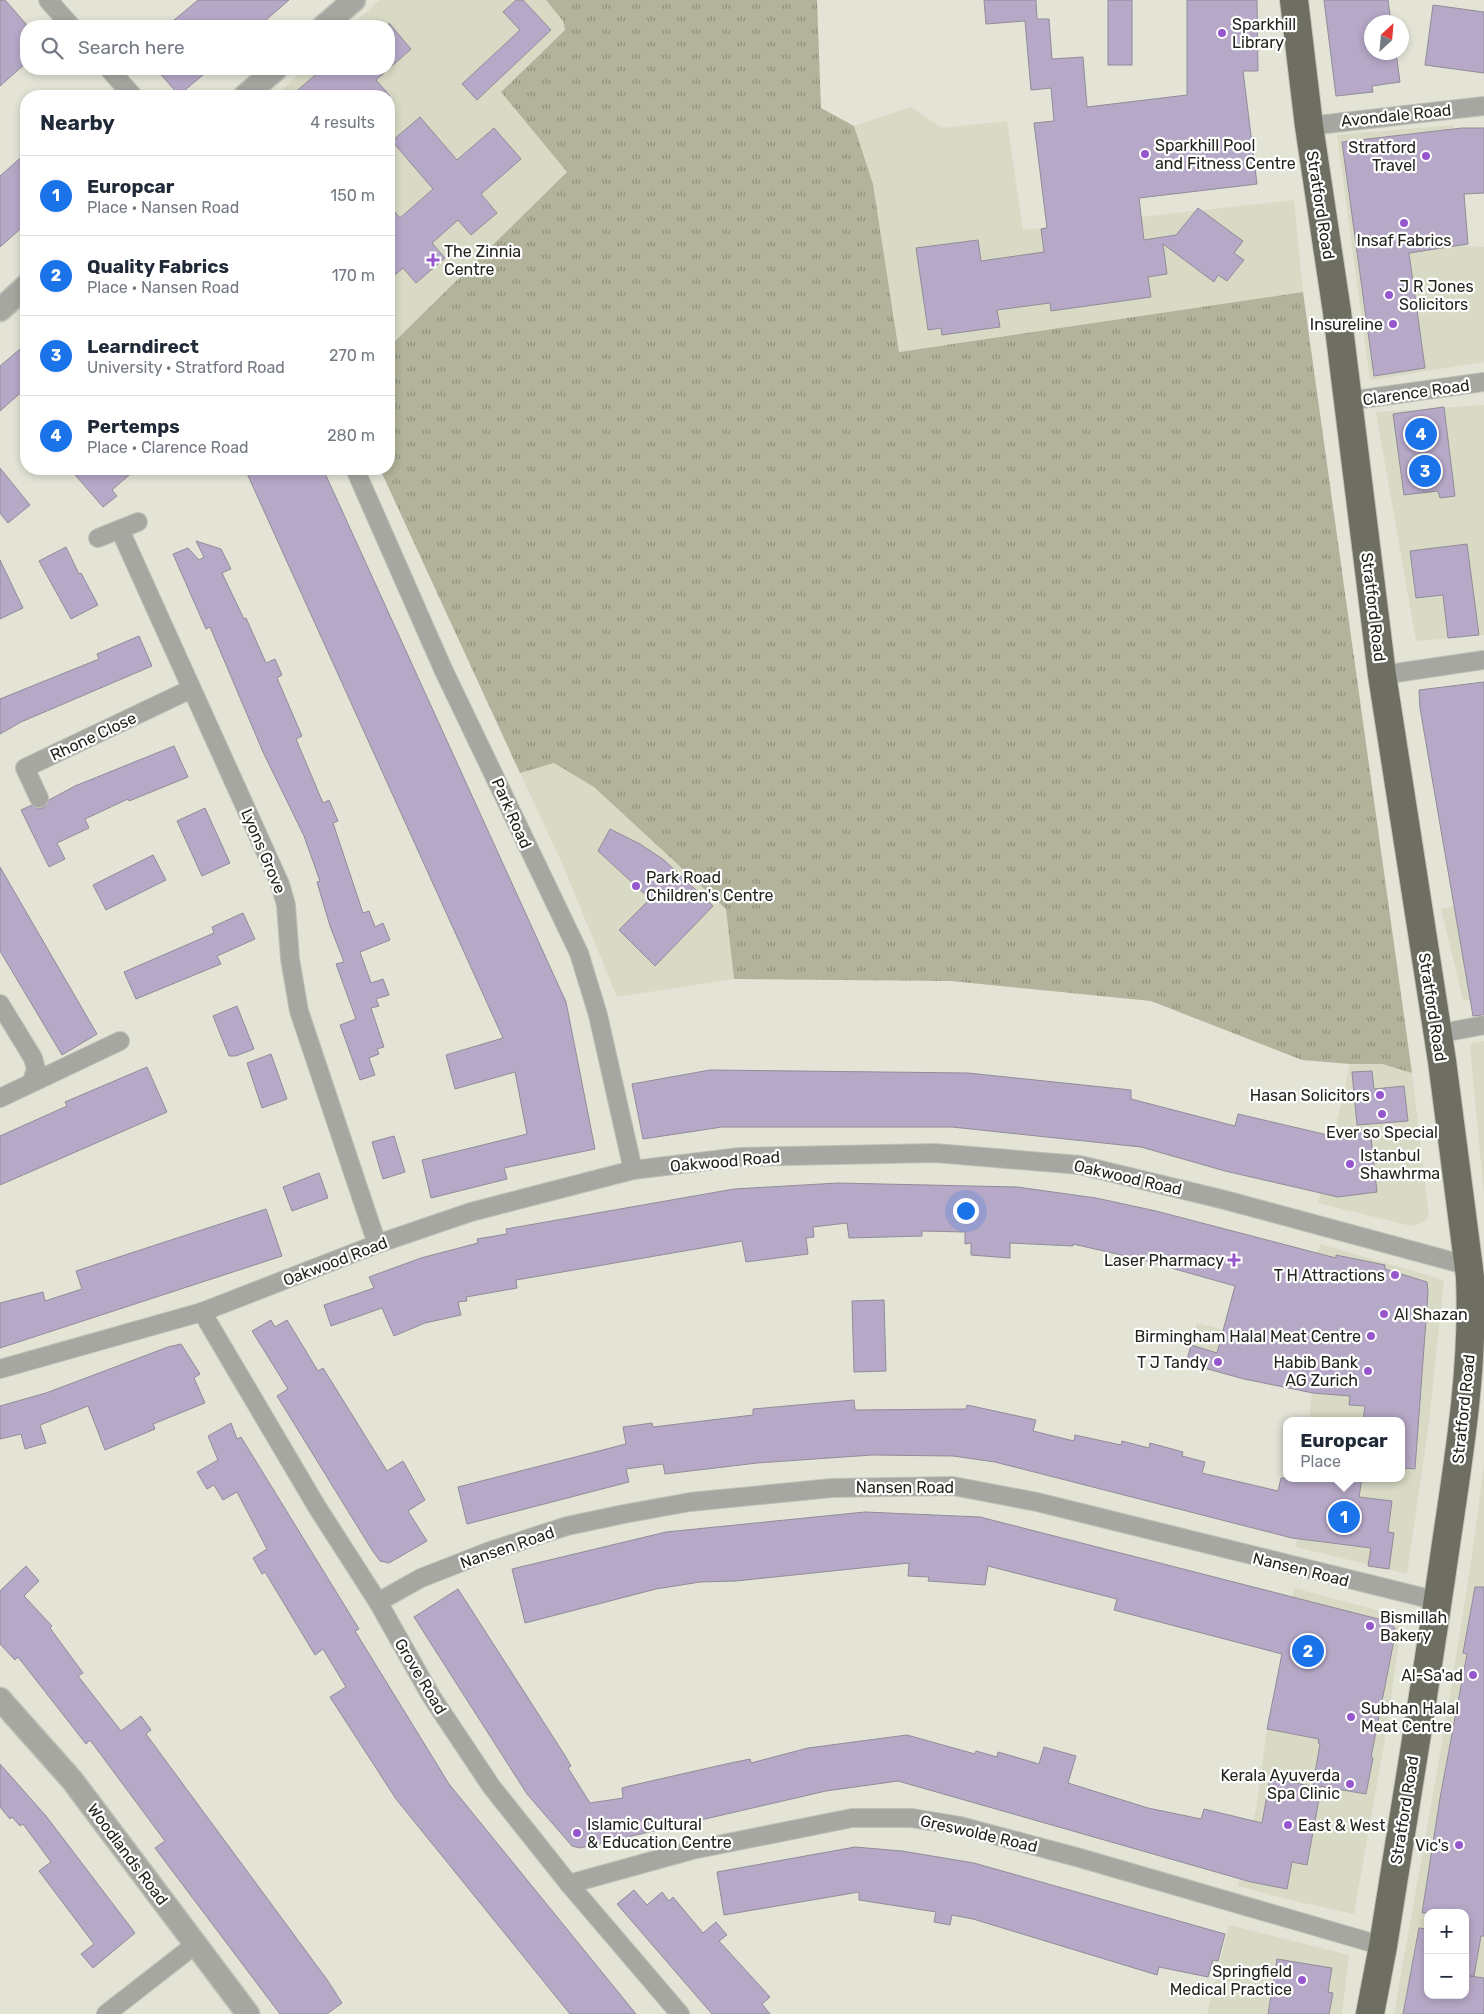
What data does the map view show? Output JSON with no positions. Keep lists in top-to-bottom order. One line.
{"streets":{"highway":["Stratford Road"],"street":["Avondale Road","Clarence Road","Rhone Close","Park Road","Lyons Grove","Oakwood Road","Nansen Road","Grove Road","Greswolde Road","Woodlands Road"]},"crossings":[["Avondale Road","Stratford Road"],["Stratford Road","Clarence Road"],["Stratford Road","Oakwood Road"],["Stratford Road","Nansen Road"],["Stratford Road","Greswolde Road"],["Rhone Close","Lyons Grove"],["Park Road","Oakwood Road"],["Lyons Grove","Oakwood Road"],["Oakwood Road","Grove Road"],["Nansen Road","Grove Road"],["Grove Road","Greswolde Road"]],"places":{"other":["Sparkhill Library","Sparkhill Pool and Fitness Centre","Stratford Travel","Insaf Fabrics","J R Jones Solicitors","Insureline","Park Road Children's Centre","Hasan Solicitors","Ever so Special","Istanbul Shawhrma","T H Attractions","Al Shazan","Birmingham Halal Meat Centre","T J Tandy","Habib Bank AG Zurich","Bismillah Bakery","Al-Sa'ad","Subhan Halal Meat Centre","Kerala Ayuverda Spa Clinic","East & West","Islamic Cultural & Education Centre","Vic's","Springfield Medical Practice"],"health":["The Zinnia Centre","Laser Pharmacy"]},"north":"top right","page":{"search":"Search here","heading":["Nearby","4 results"],"list":[{"mark":"1","name":"Europcar","note":"Place · Nansen Road","value":"150 m"},{"mark":"2","name":"Quality Fabrics","note":"Place · Nansen Road","value":"170 m"},{"mark":"3","name":"Learndirect","note":"University · Stratford Road","value":"270 m"},{"mark":"4","name":"Pertemps","note":"Place · Clarence Road","value":"280 m"}],"pins":["4","3","1","2"],"popup":["Europcar","Place"],"map_buttons":["+","−"]}}
